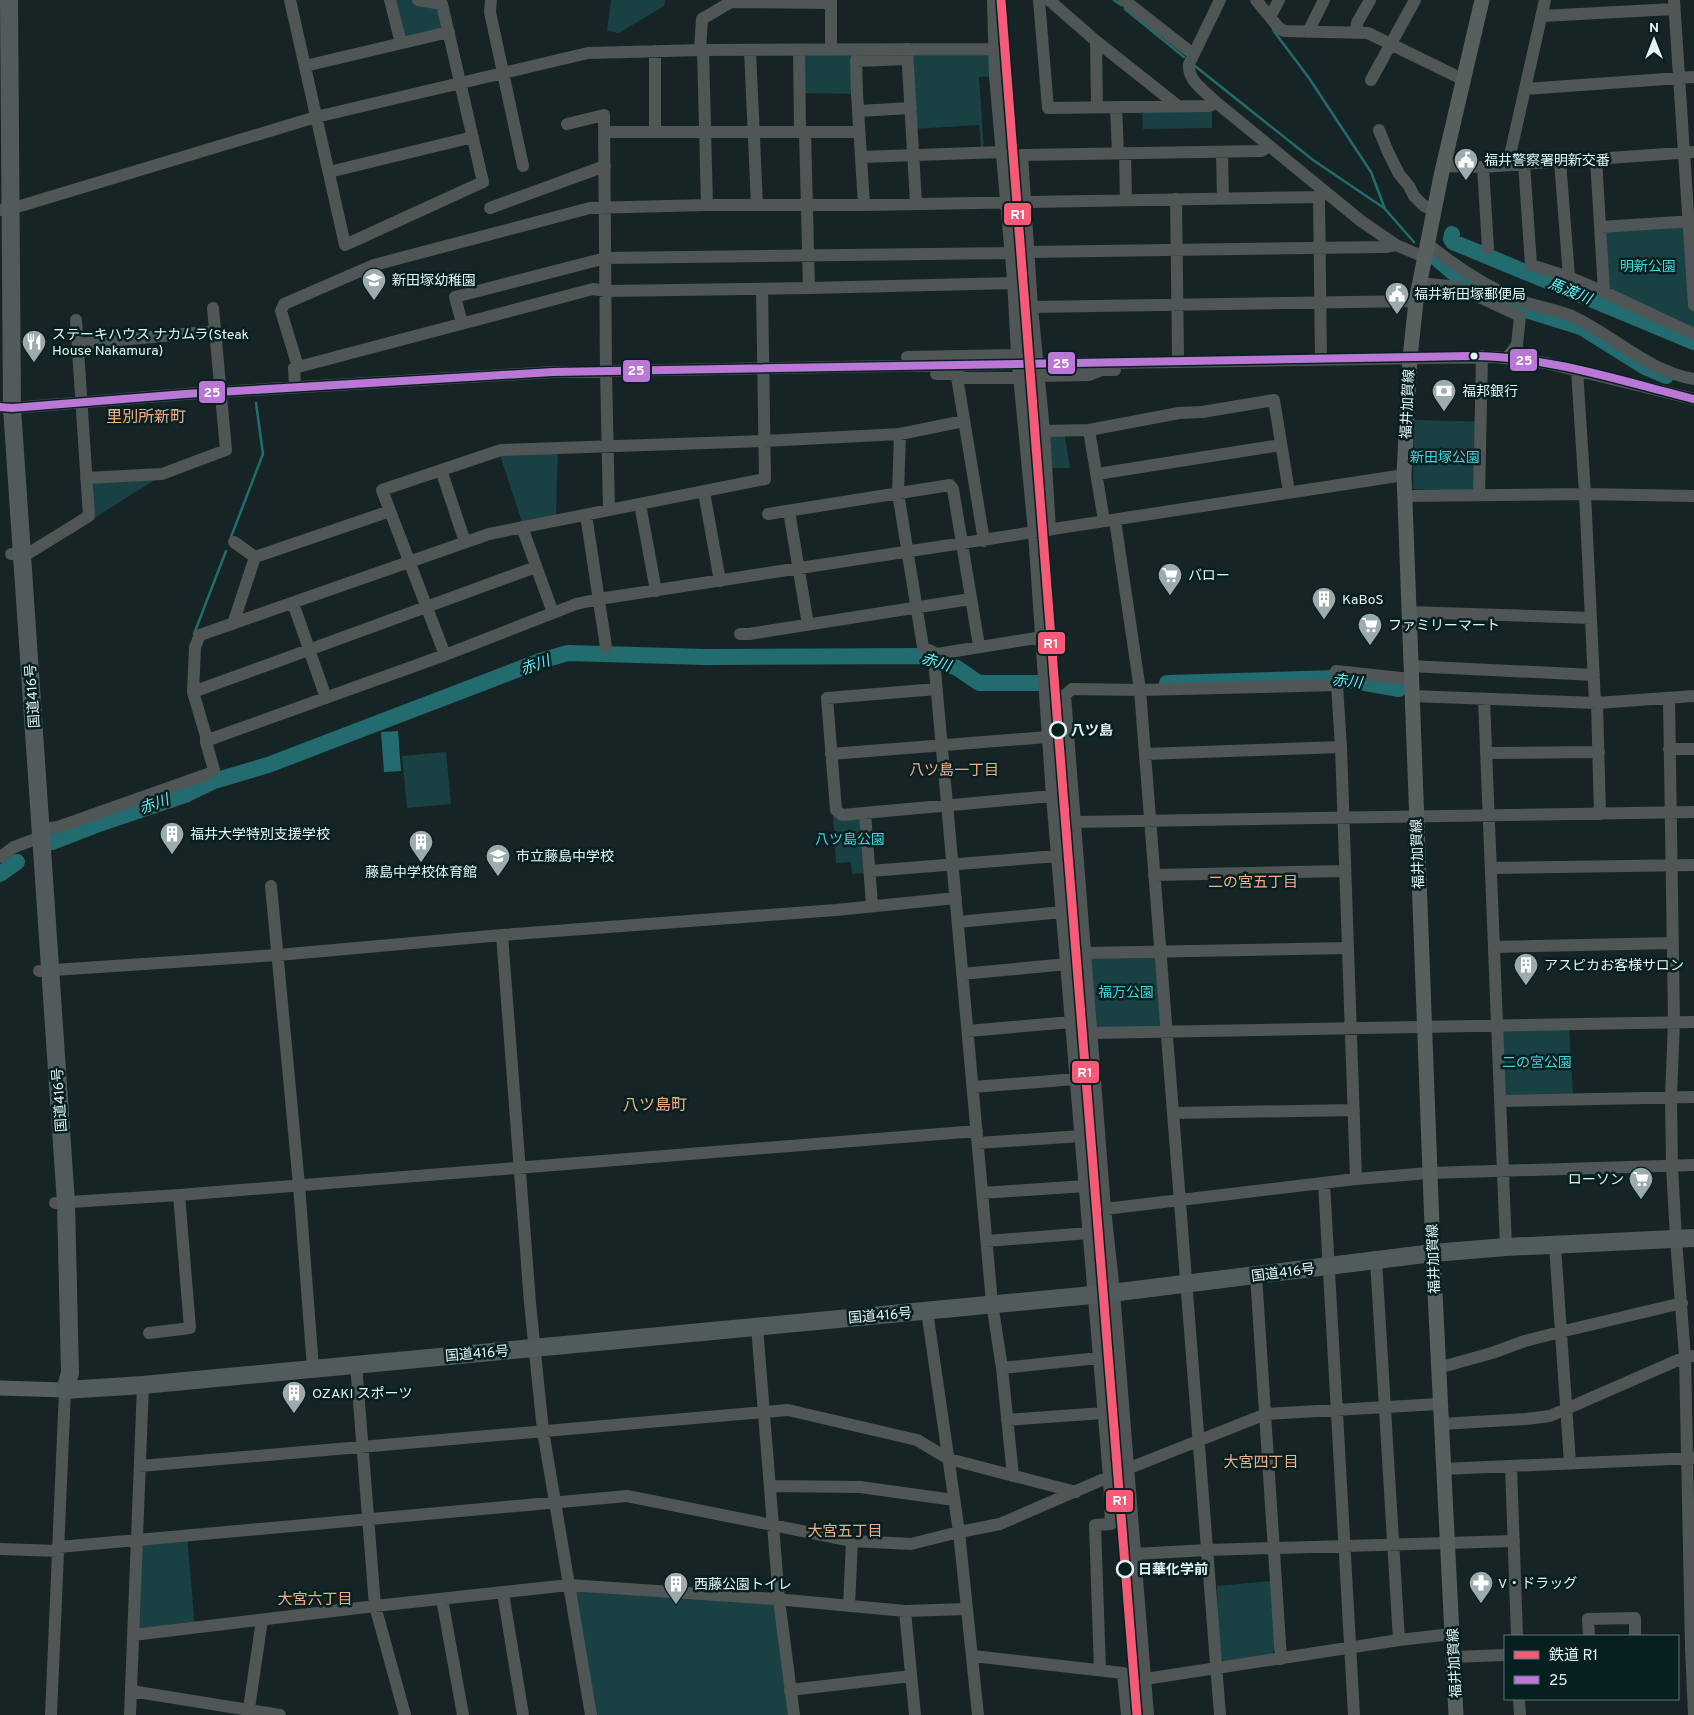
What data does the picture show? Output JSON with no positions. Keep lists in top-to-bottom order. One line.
{"streets":{"highway":["国道416号"],"main road":["福井加賀線"]},"crossings":[["福井加賀線","国道416号"]],"districts":["里別所新町","八ツ島一丁目","二の宮五丁目","八ツ島町","大宮四丁目","大宮五丁目","大宮六丁目"],"water":["馬渡川","赤川"],"parks":["明新公園","新田塚公園","八ツ島公園","福万公園","二の宮公園"],"places":{"public building":["福井警察署明新交番","福井新田塚郵便局"],"school or university":["新田塚幼稚園","市立藤島中学校"],"restaurant":["ステーキハウス ナカムラ(Steak House Nakamura)"],"bank":["福邦銀行"],"supermarket":["バロー","ファミリーマート","ローソン"],"building":["KaBoS","福井大学特別支援学校","藤島中学校体育館","アスピカお客様サロン","OZAKI スポーツ","西藤公園トイレ"],"other":["八ツ島","日華化学前"],"pharmacy":["V・ドラッグ"]},"lines":["rail line R1","transit line 25"],"legend":["鉄道 R1","25"],"north":"top"}
